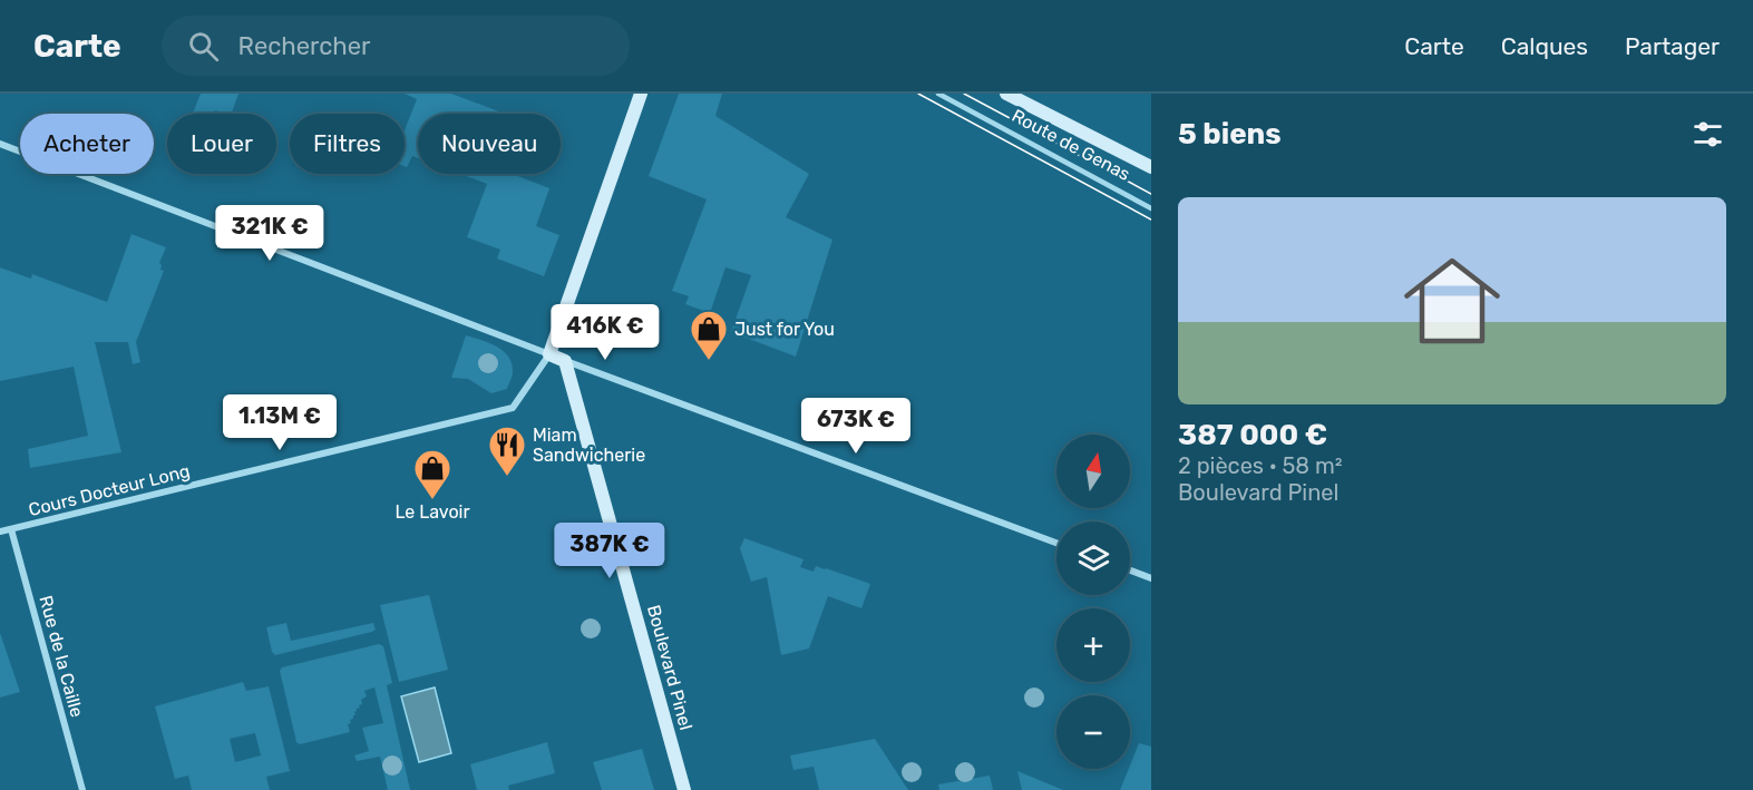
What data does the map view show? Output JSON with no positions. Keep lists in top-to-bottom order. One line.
{"streets":{"main road":["Route de Genas","Boulevard Pinel"],"street":["Cours Docteur Long","Rue de la Caille"]},"crossings":[["Cours Docteur Long","Rue de la Caille"]],"places":{"shop":["Just for You","Le Lavoir"],"restaurant":["Miam Sandwicherie"]},"north":"top","page":{"header":"Carte","search":"Rechercher","nav":["Carte","Calques","Partager"],"heading":"5 biens","chip":["Acheter","Louer","Filtres","Nouveau"],"list":[{"name":"387 000 €","note":"2 pièces · 58 m² · Boulevard Pinel"}],"price":["321K €","416K €","1.13M €","673K €","387K €"],"map_buttons":["+","−"]}}
